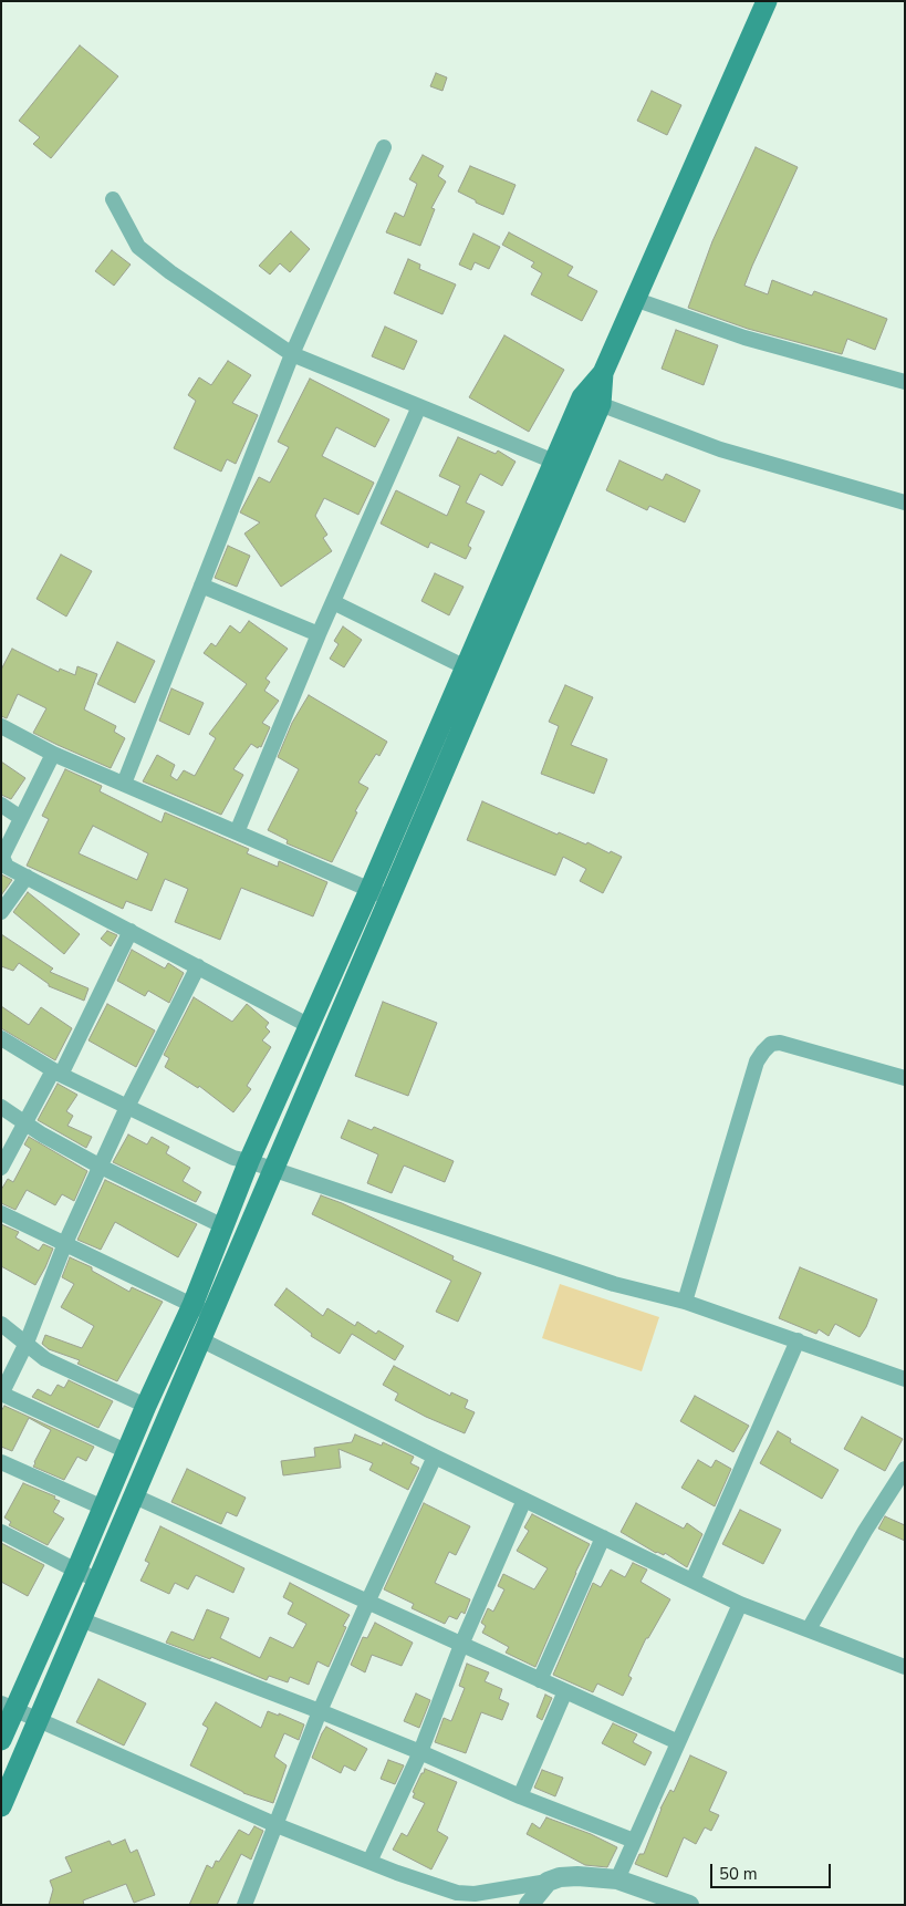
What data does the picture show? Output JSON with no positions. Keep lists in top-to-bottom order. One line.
{"scale_bar":"50 m"}
